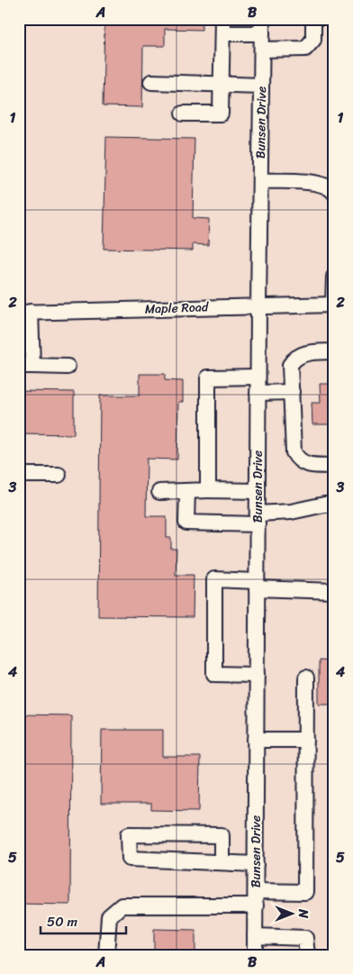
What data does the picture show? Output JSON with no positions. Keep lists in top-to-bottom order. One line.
{"streets":{"street":["Bunsen Drive","Maple Road"]},"crossings":[["Bunsen Drive","Maple Road"]],"scale_bar":"50 m","north":"right","grid":{"columns":["A","B"],"rows":["1","2","3","4","5"]}}
